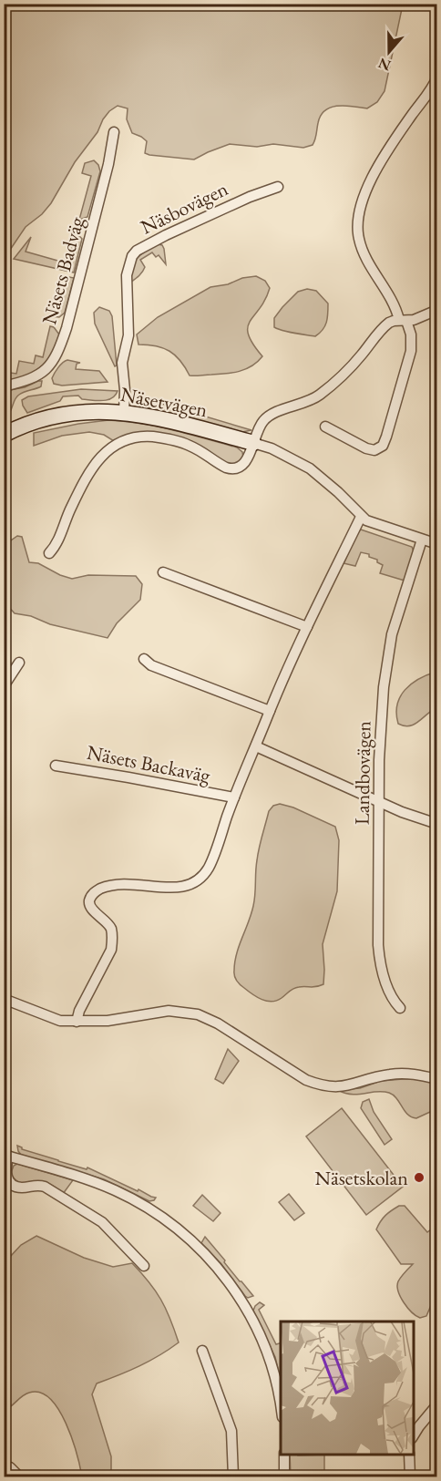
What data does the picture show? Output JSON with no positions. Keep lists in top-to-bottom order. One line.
{"streets":{"street":["Näsbovägen","Näsets Badväg","Näsetvägen","Näsets Backaväg","Landbovägen"]},"crossings":[["Näsbovägen","Näsetvägen"]],"places":["Näsetskolan"],"north":"bottom"}
